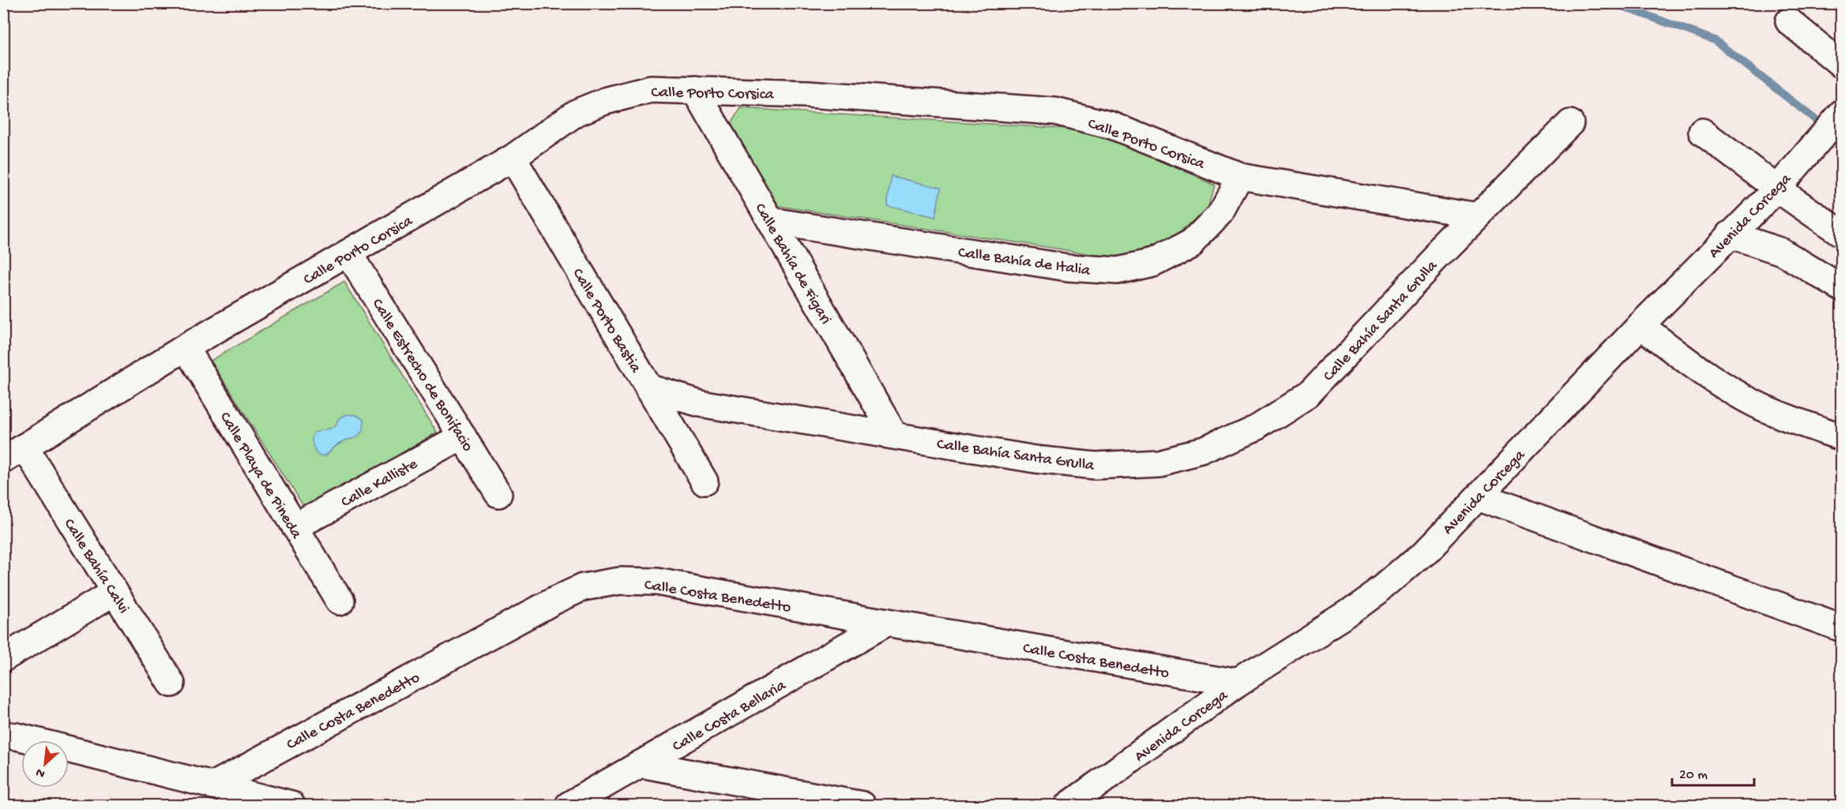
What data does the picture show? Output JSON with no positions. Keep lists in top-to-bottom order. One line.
{"streets":{"street":["Calle Porto Corsica","Avenida Corcega","Calle Bahía de Italia","Calle Bahía de Figari","Calle Porto Bastia","Calle Bahía Santa Grulla","Calle Estrecho de Bonifacio","Calle Playa de Pineda","Calle Kalliste","Calle Bahía Calvi","Calle Costa Benedetto","Calle Costa Bellaria"]},"crossings":[["Calle Porto Corsica","Calle Bahía de Italia"],["Calle Porto Corsica","Calle Bahía de Figari"],["Calle Porto Corsica","Calle Porto Bastia"],["Calle Porto Corsica","Calle Bahía Santa Grulla"],["Calle Porto Corsica","Calle Estrecho de Bonifacio"],["Calle Porto Corsica","Calle Playa de Pineda"],["Calle Porto Corsica","Calle Bahía Calvi"],["Avenida Corcega","Calle Costa Benedetto"],["Calle Bahía de Italia","Calle Bahía de Figari"],["Calle Bahía de Figari","Calle Bahía Santa Grulla"],["Calle Porto Bastia","Calle Bahía Santa Grulla"],["Calle Estrecho de Bonifacio","Calle Kalliste"],["Calle Playa de Pineda","Calle Kalliste"],["Calle Costa Benedetto","Calle Costa Bellaria"]],"scale_bar":"20 m","north":"bottom left"}
